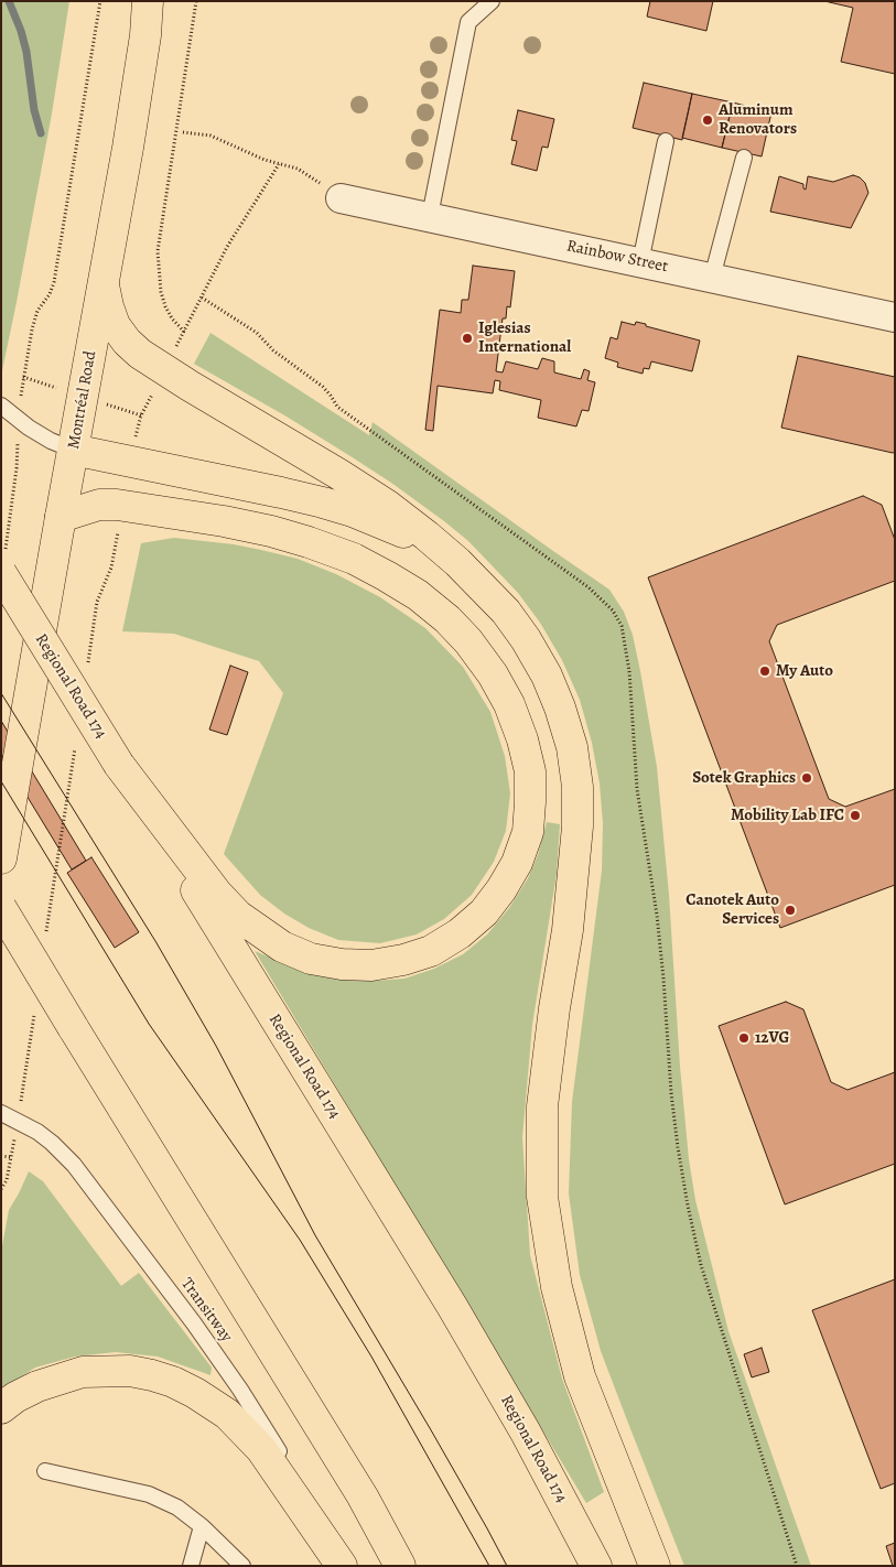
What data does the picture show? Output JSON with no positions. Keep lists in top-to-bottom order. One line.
{"streets":{"main road":["Montréal Road","Regional Road 174"],"street":["Rainbow Street"],"lane":["Transitway"]},"places":["Aluminum Renovators","Iglesias International","My Auto","Sotek Graphics","Mobility Lab IFC","Canotek Auto Services","12VG"]}
